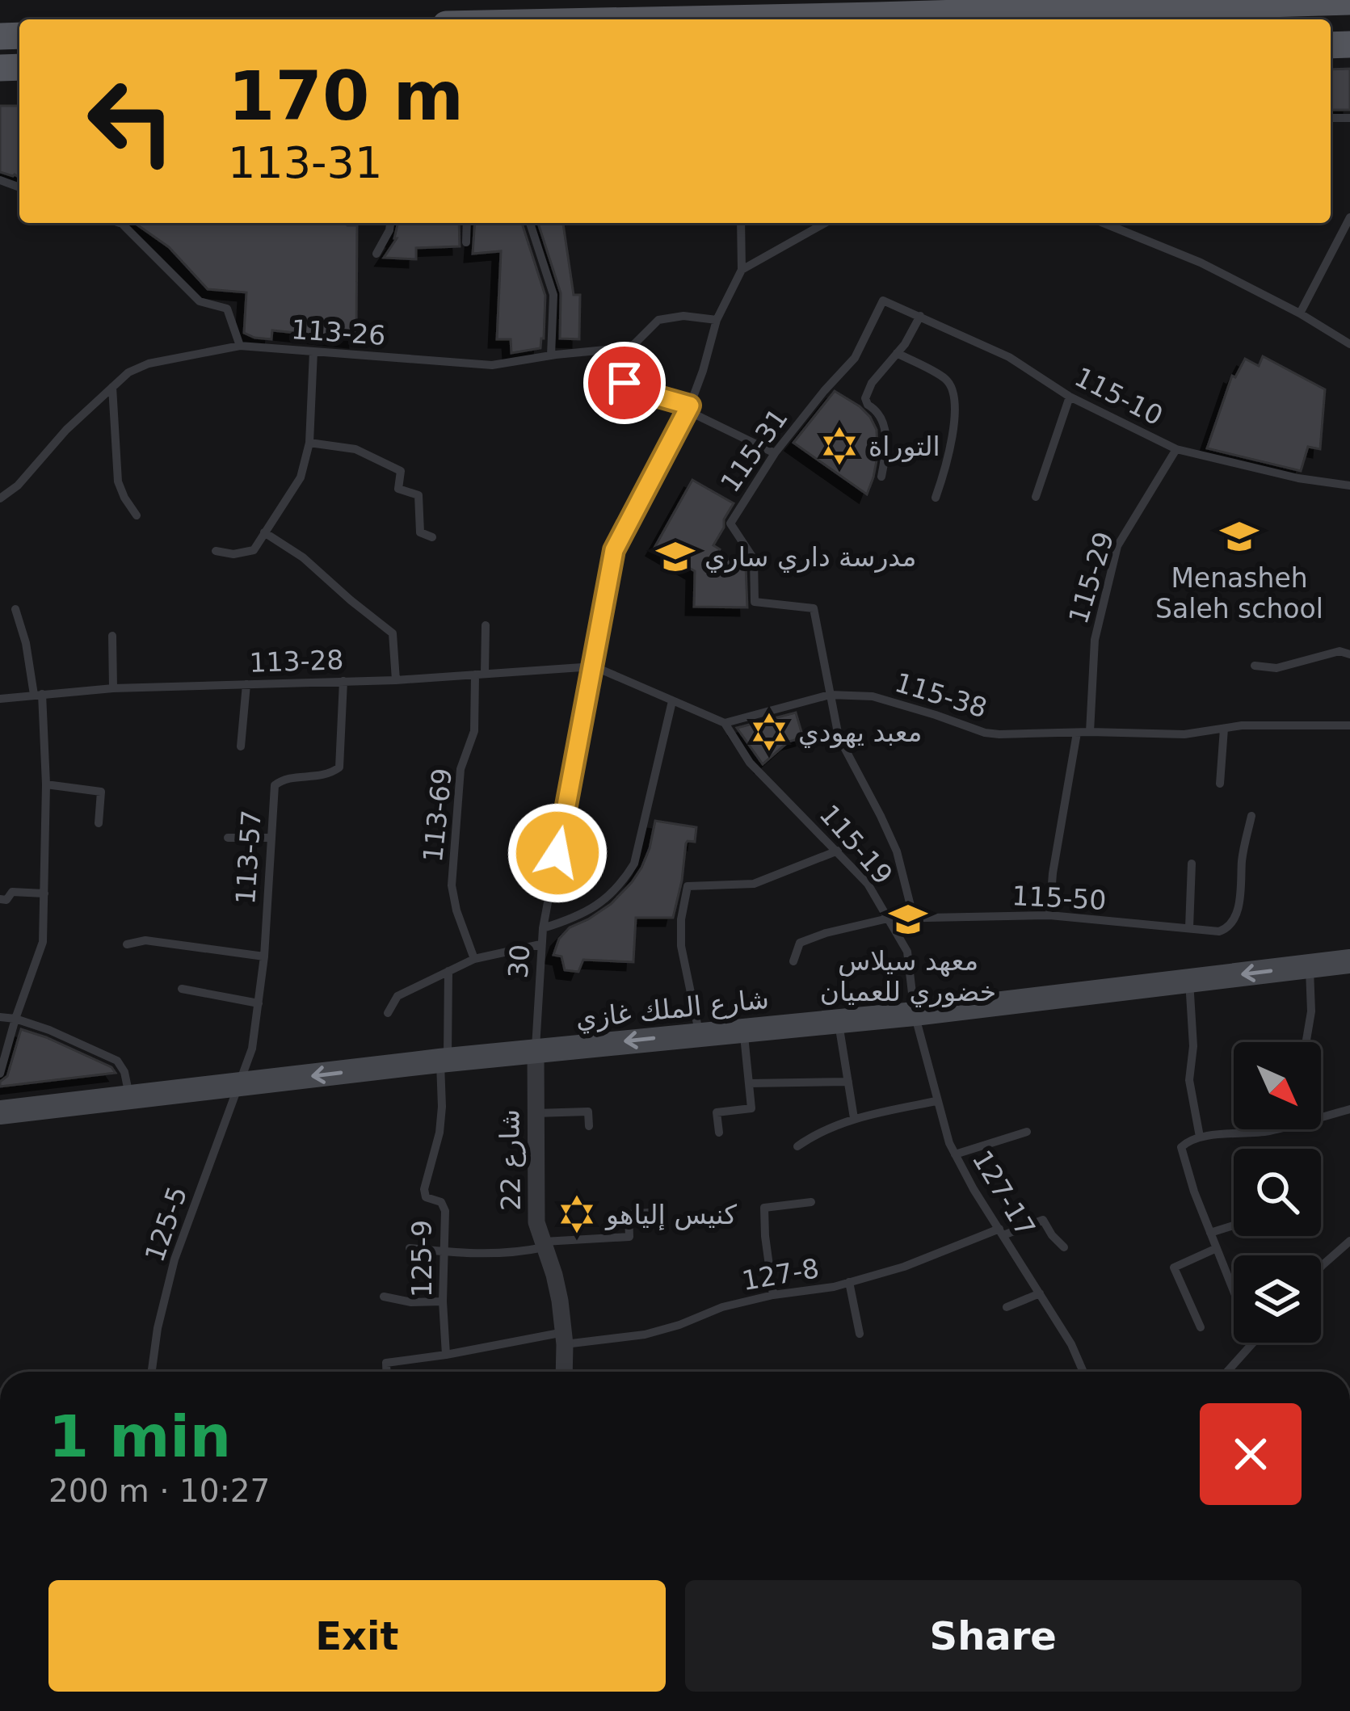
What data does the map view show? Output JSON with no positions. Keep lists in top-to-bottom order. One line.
{"streets":{"street":["شارع الملك غازي","شارع 22"],"lane":["113-26","115-10","115-31","115-29","113-28","115-38","113-69","115-19","113-57","115-50","30","127-17","125-5","125-9","127-8"]},"crossings":[["115-10","115-31"],["115-10","115-29"],["115-31","115-38"],["115-31","115-50"],["115-29","115-38"],["113-28","113-69"],["113-28","113-57"],["113-28","30"],["115-38","115-19"],["115-19","115-50"],["115-19","شارع الملك غازي"],["115-19","127-17"],["113-57","شارع الملك غازي"],["113-57","125-5"],["30","شارع الملك غازي"],["30","شارع 22"],["شارع الملك غازي","شارع 22"],["شارع الملك غازي","127-17"],["شارع الملك غازي","125-5"],["شارع الملك غازي","125-9"],["شارع 22","127-8"],["127-17","127-8"],["125-9","127-8"]],"one_way":["شارع الملك غازي"],"places":{"synagogue":["التوراة","معبد يهودي","كنيس إلياهو"],"school or university":["Menasheh Saleh school","مدرسة داري ساري","معهد سيلاس خضوري للعميان"]},"north":"bottom right","page":{"turn":["170 m","113-31"],"heading":["1 min","200 m · 10:27"],"buttons":["Exit","Share"]}}
